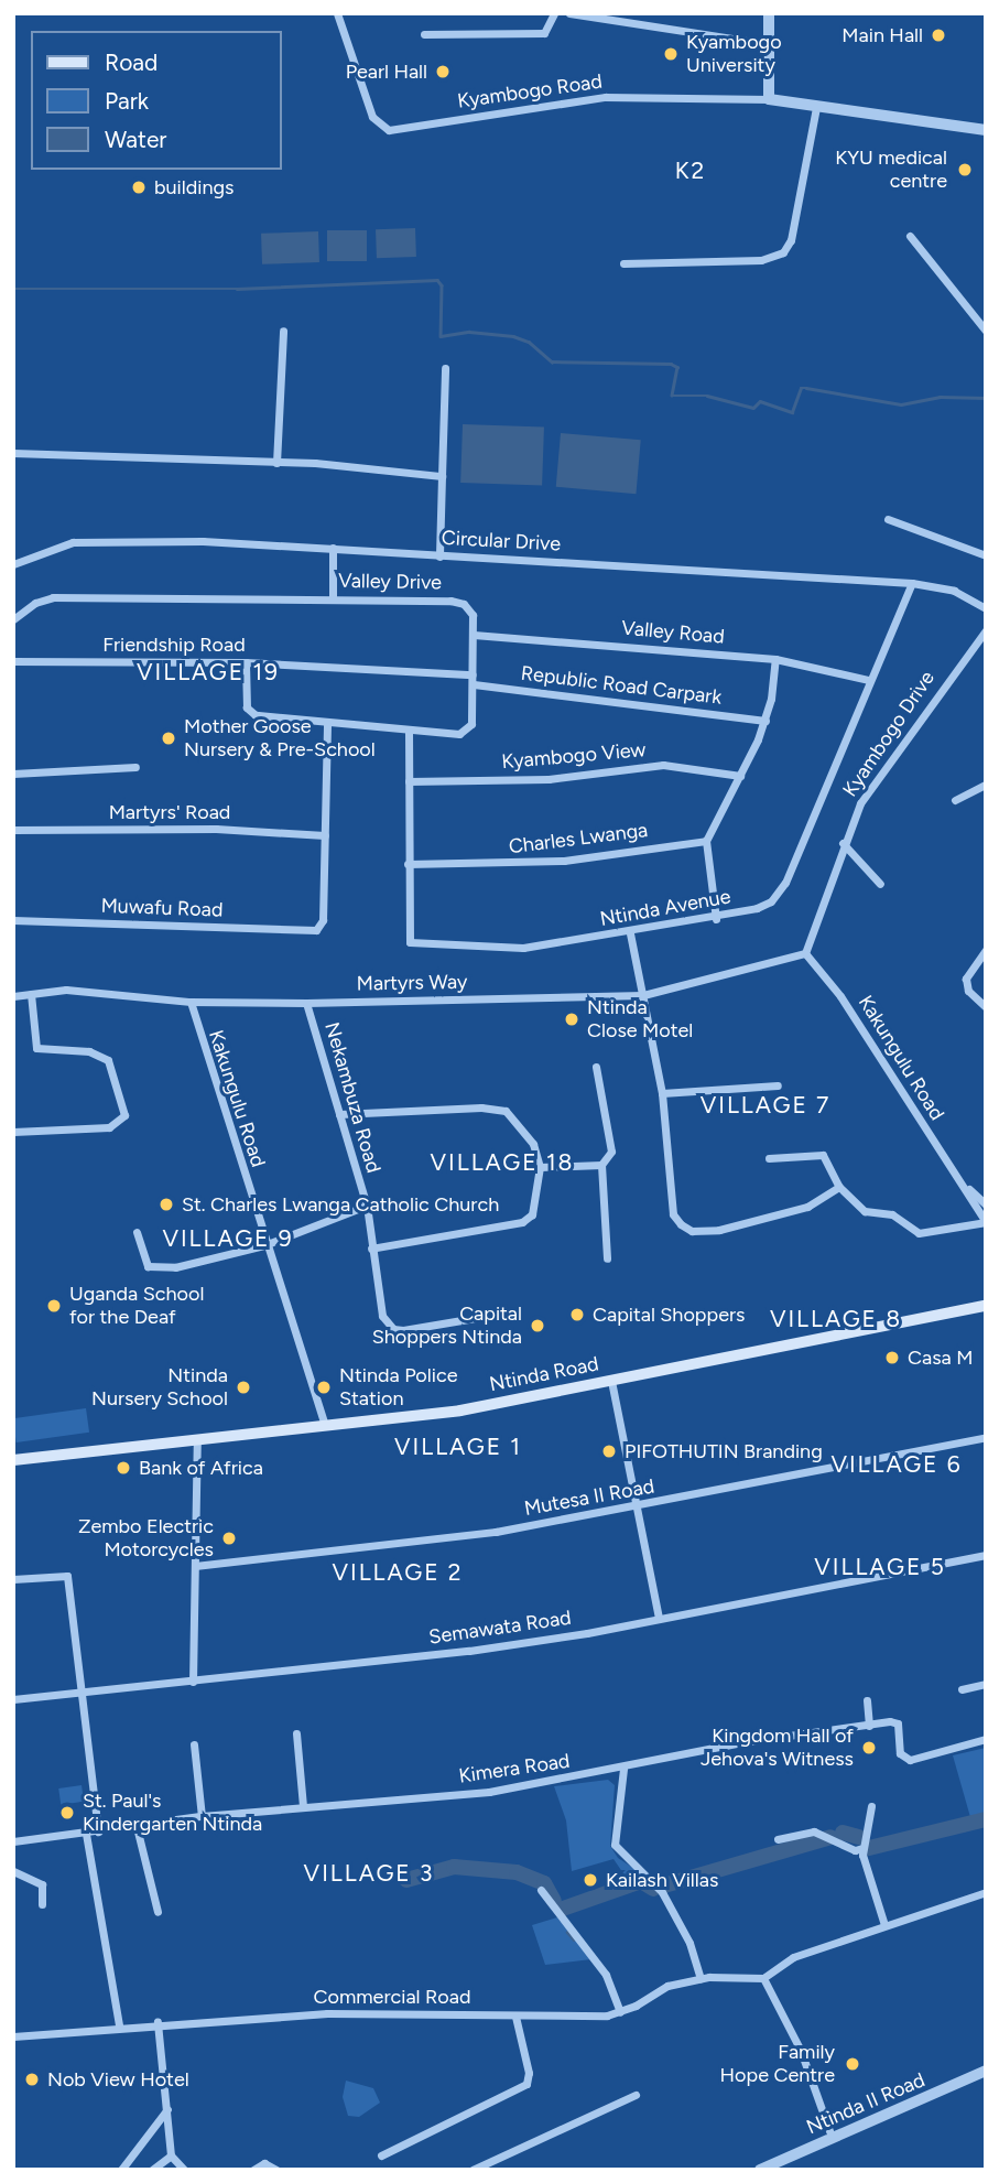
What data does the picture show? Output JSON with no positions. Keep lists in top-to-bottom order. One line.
{"streets":{"main road":["Ntinda Road"],"street":["Kyambogo Road","Circular Drive","Valley Drive","Valley Road","Friendship Road","Republic Road Carpark","Kyambogo Drive","Kyambogo View","Martyrs' Road","Charles Lwanga","Muwafu Road","Ntinda Avenue","Martyrs Way","Kakungulu Road","Nekambuza Road","Mutesa II Road","Semawata Road","Kimera Road","Commercial Road","Ntinda II Road"]},"crossings":[["Circular Drive","Ntinda Avenue"],["Valley Drive","Valley Road"],["Valley Drive","Friendship Road"],["Valley Drive","Republic Road Carpark"],["Valley Road","Ntinda Avenue"],["Kyambogo Drive","Martyrs Way"],["Kyambogo Drive","Kakungulu Road"],["Martyrs' Road","Muwafu Road"],["Charles Lwanga","Ntinda Avenue"],["Martyrs Way","Kakungulu Road"],["Martyrs Way","Nekambuza Road"],["Kakungulu Road","Ntinda Road"]],"districts":["K2","VILLAGE 19","VILLAGE 7","VILLAGE 18","VILLAGE 9","VILLAGE 8","VILLAGE 1","VILLAGE 6","VILLAGE 5","VILLAGE 2","VILLAGE 3"],"places":["Main Hall","Kyambogo University","Pearl Hall","KYU medical centre","buildings","Mother Goose Nursery & Pre-School","Ntinda Close Motel","St. Charles Lwanga Catholic Church","Uganda School for the Deaf","Capital Shoppers","Capital Shoppers Ntinda","Casa M","Ntinda Nursery School","Ntinda Police Station","PIFOTHUTIN Branding","Bank of Africa","Zembo Electric Motorcycles","Kingdom Hall of Jehova's Witness","St. Paul's Kindergarten Ntinda","Kailash Villas","Family Hope Centre","Nob View Hotel"],"legend":["Road","Park","Water"]}
